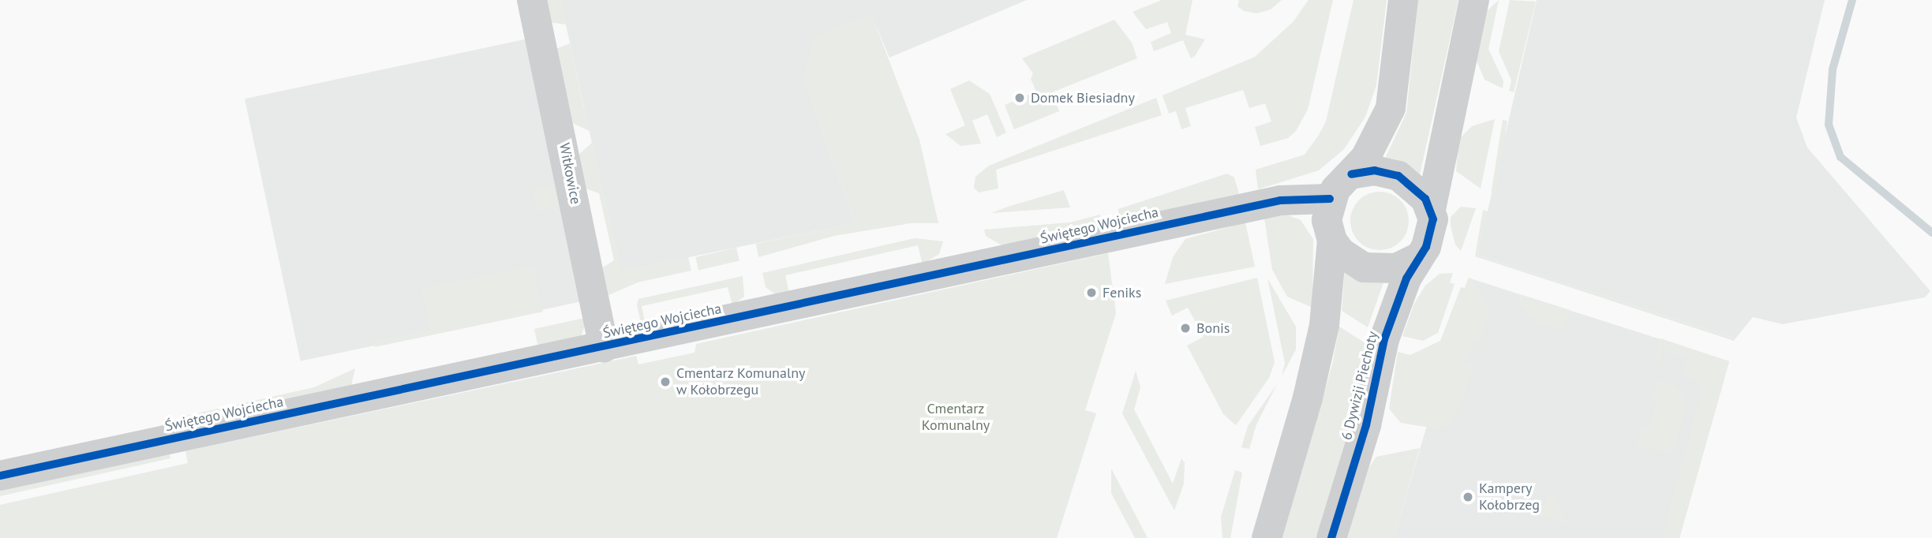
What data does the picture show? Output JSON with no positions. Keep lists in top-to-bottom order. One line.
{"streets":{"street":["Witkowice","Świętego Wojciecha","6 Dywizji Piechoty"]},"crossings":[["Witkowice","Świętego Wojciecha"],["Świętego Wojciecha","6 Dywizji Piechoty"]],"parks":["Cmentarz Komunalny"],"places":["Domek Biesiadny","Feniks","Bonis","Cmentarz Komunalny w Kołobrzegu","Kampery Kołobrzeg"]}
